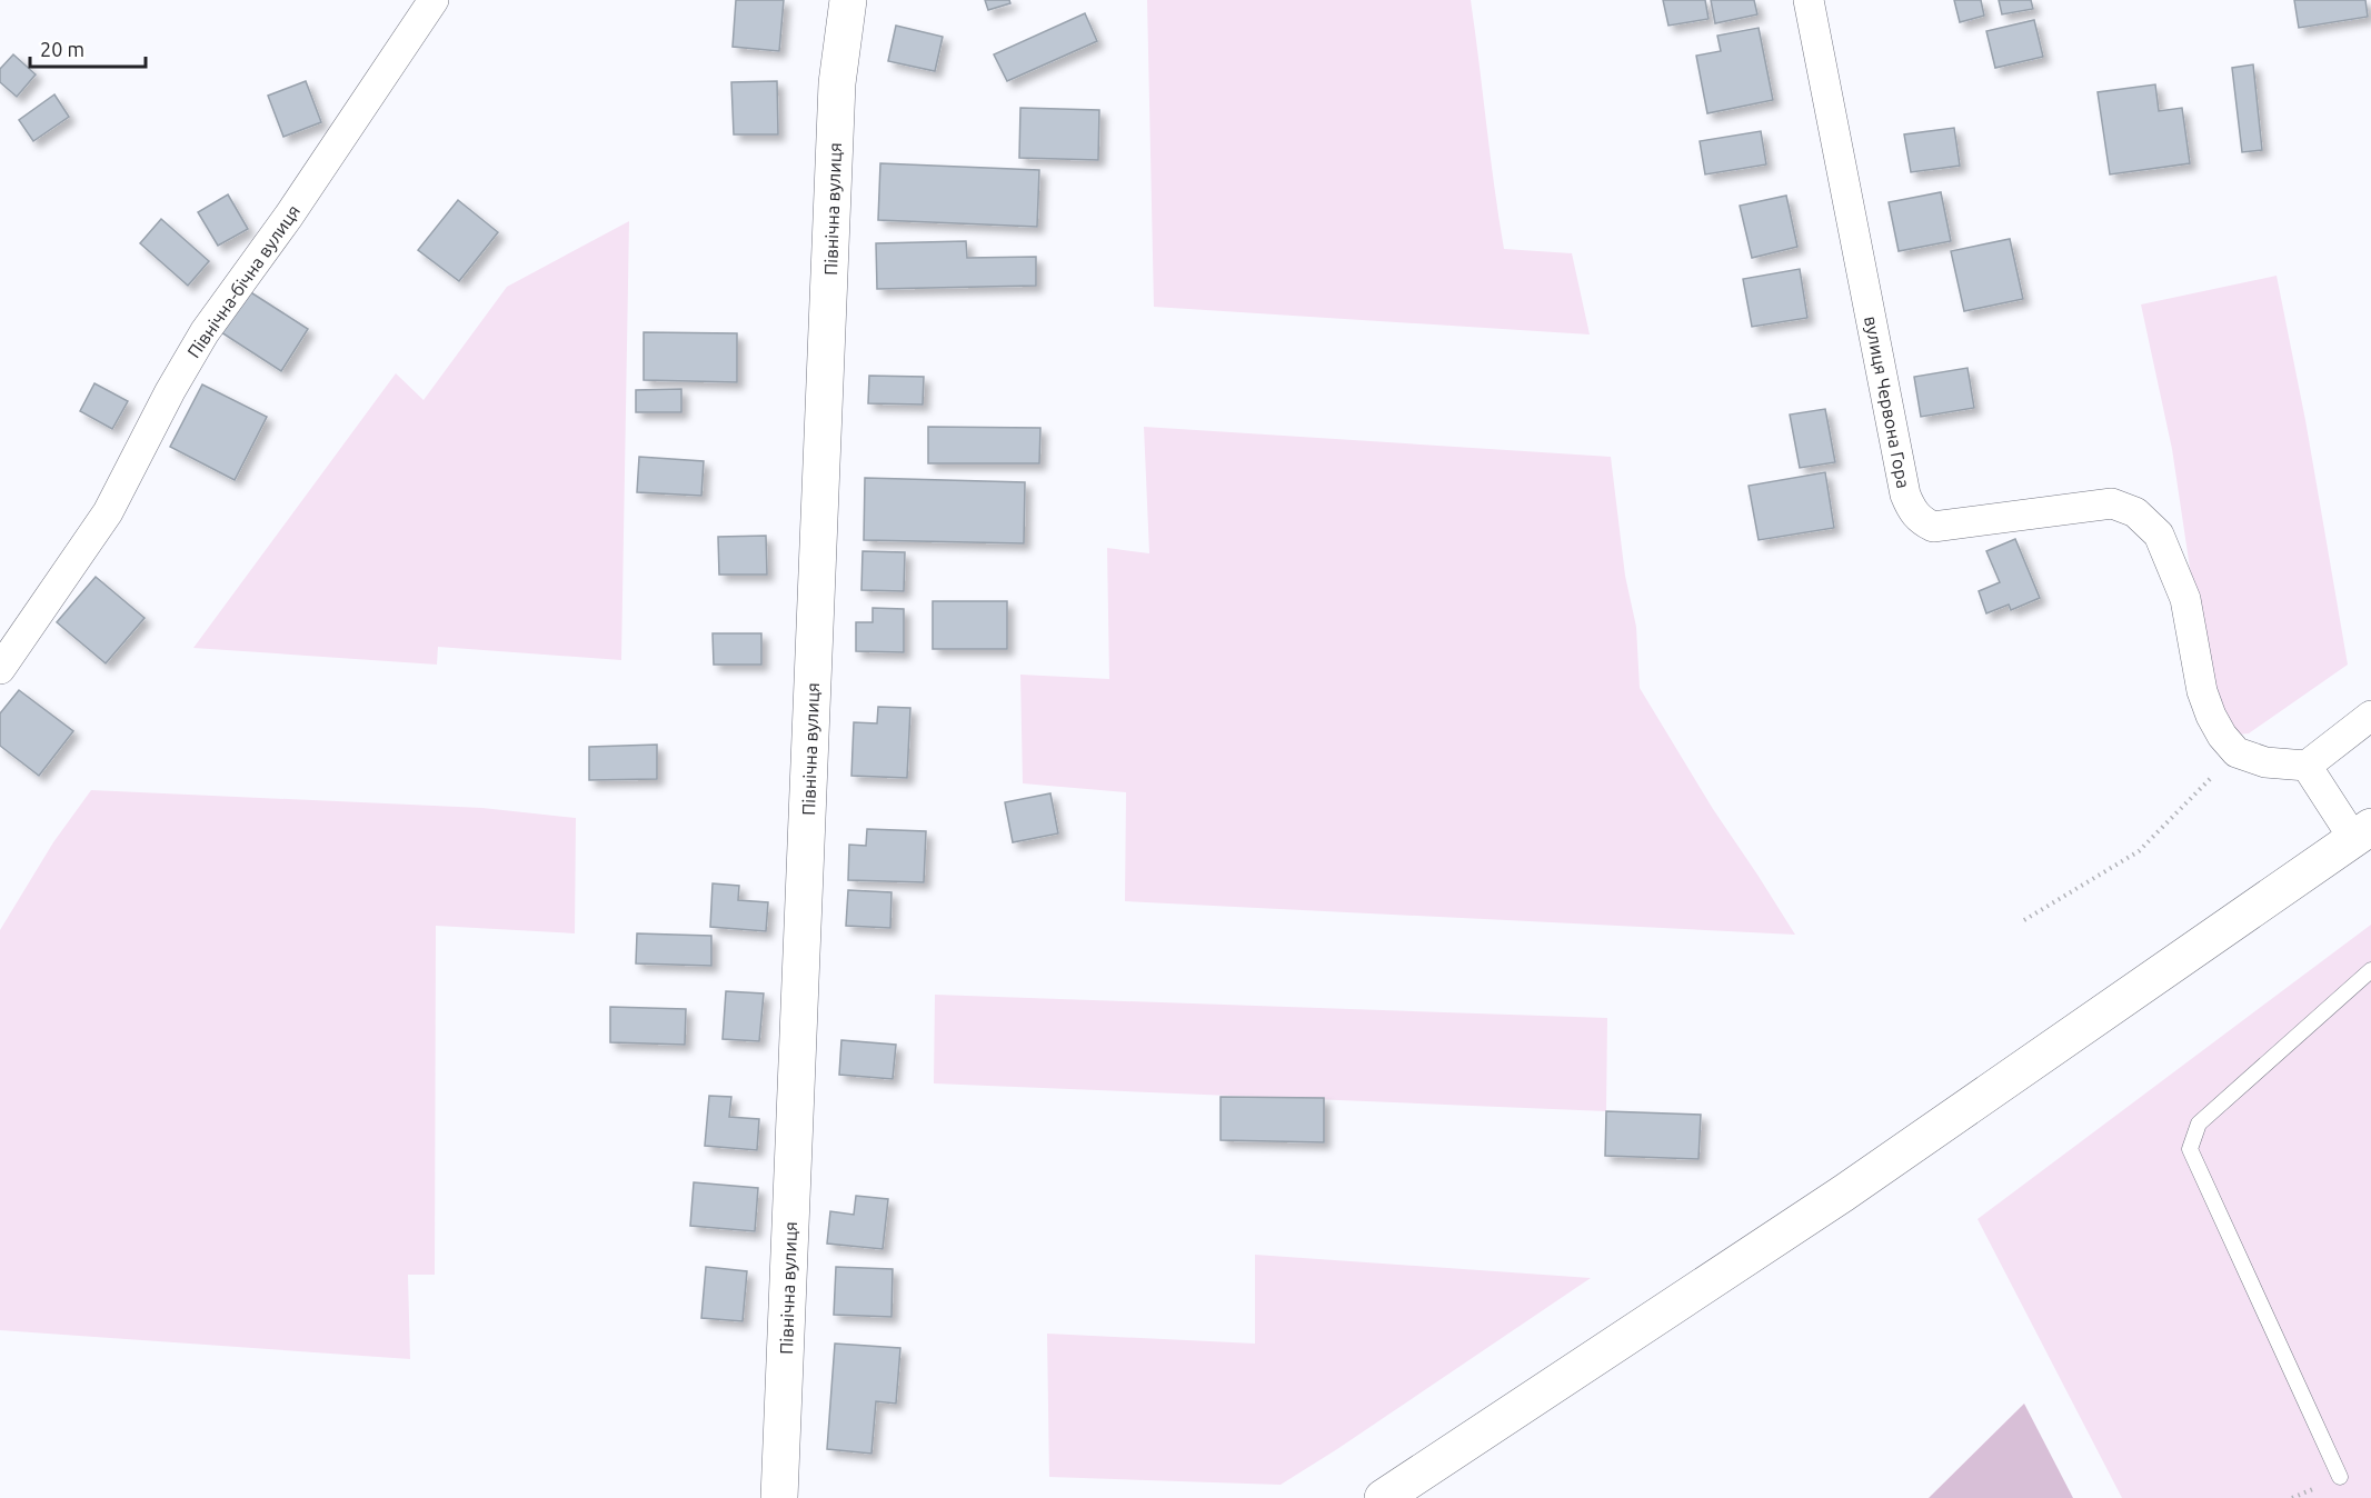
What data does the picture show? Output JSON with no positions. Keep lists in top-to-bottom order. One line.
{"streets":{"main road":["Північна вулиця"],"street":["Північна-бічна вулиця","вулиця Червона Гора"]},"scale_bar":"20 m"}
